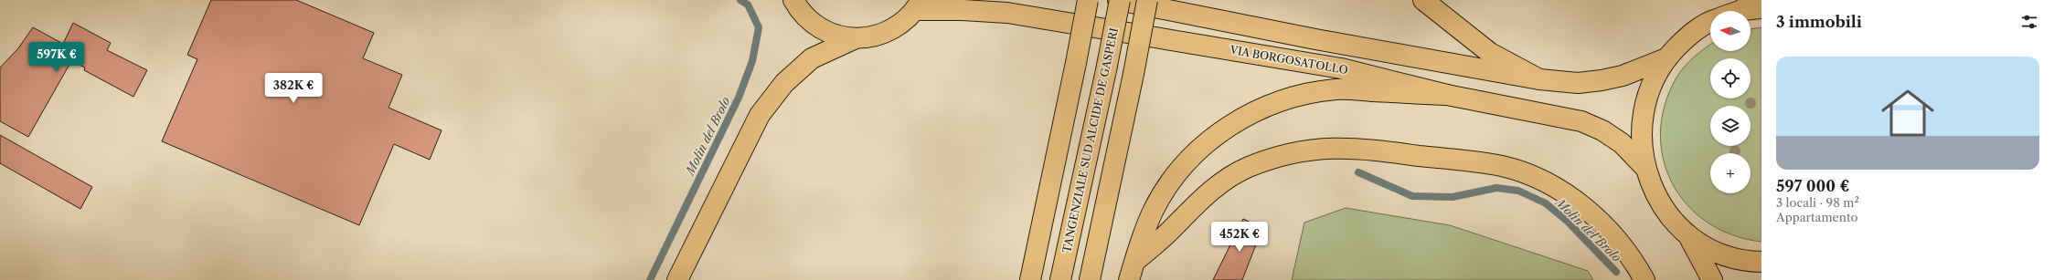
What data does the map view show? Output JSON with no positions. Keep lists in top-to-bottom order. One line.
{"streets":{"main road":["VIA BORGOSATOLLO","TANGENZIALE SUD ALCIDE DE GASPERI"]},"water":["Molin del Brolo"],"north":"left","page":{"heading":"3 immobili","map_buttons":"+","price":["597K €","382K €","452K €"],"list":[{"name":"597 000 €","note":"3 locali · 98 m² · Appartamento"}]}}
